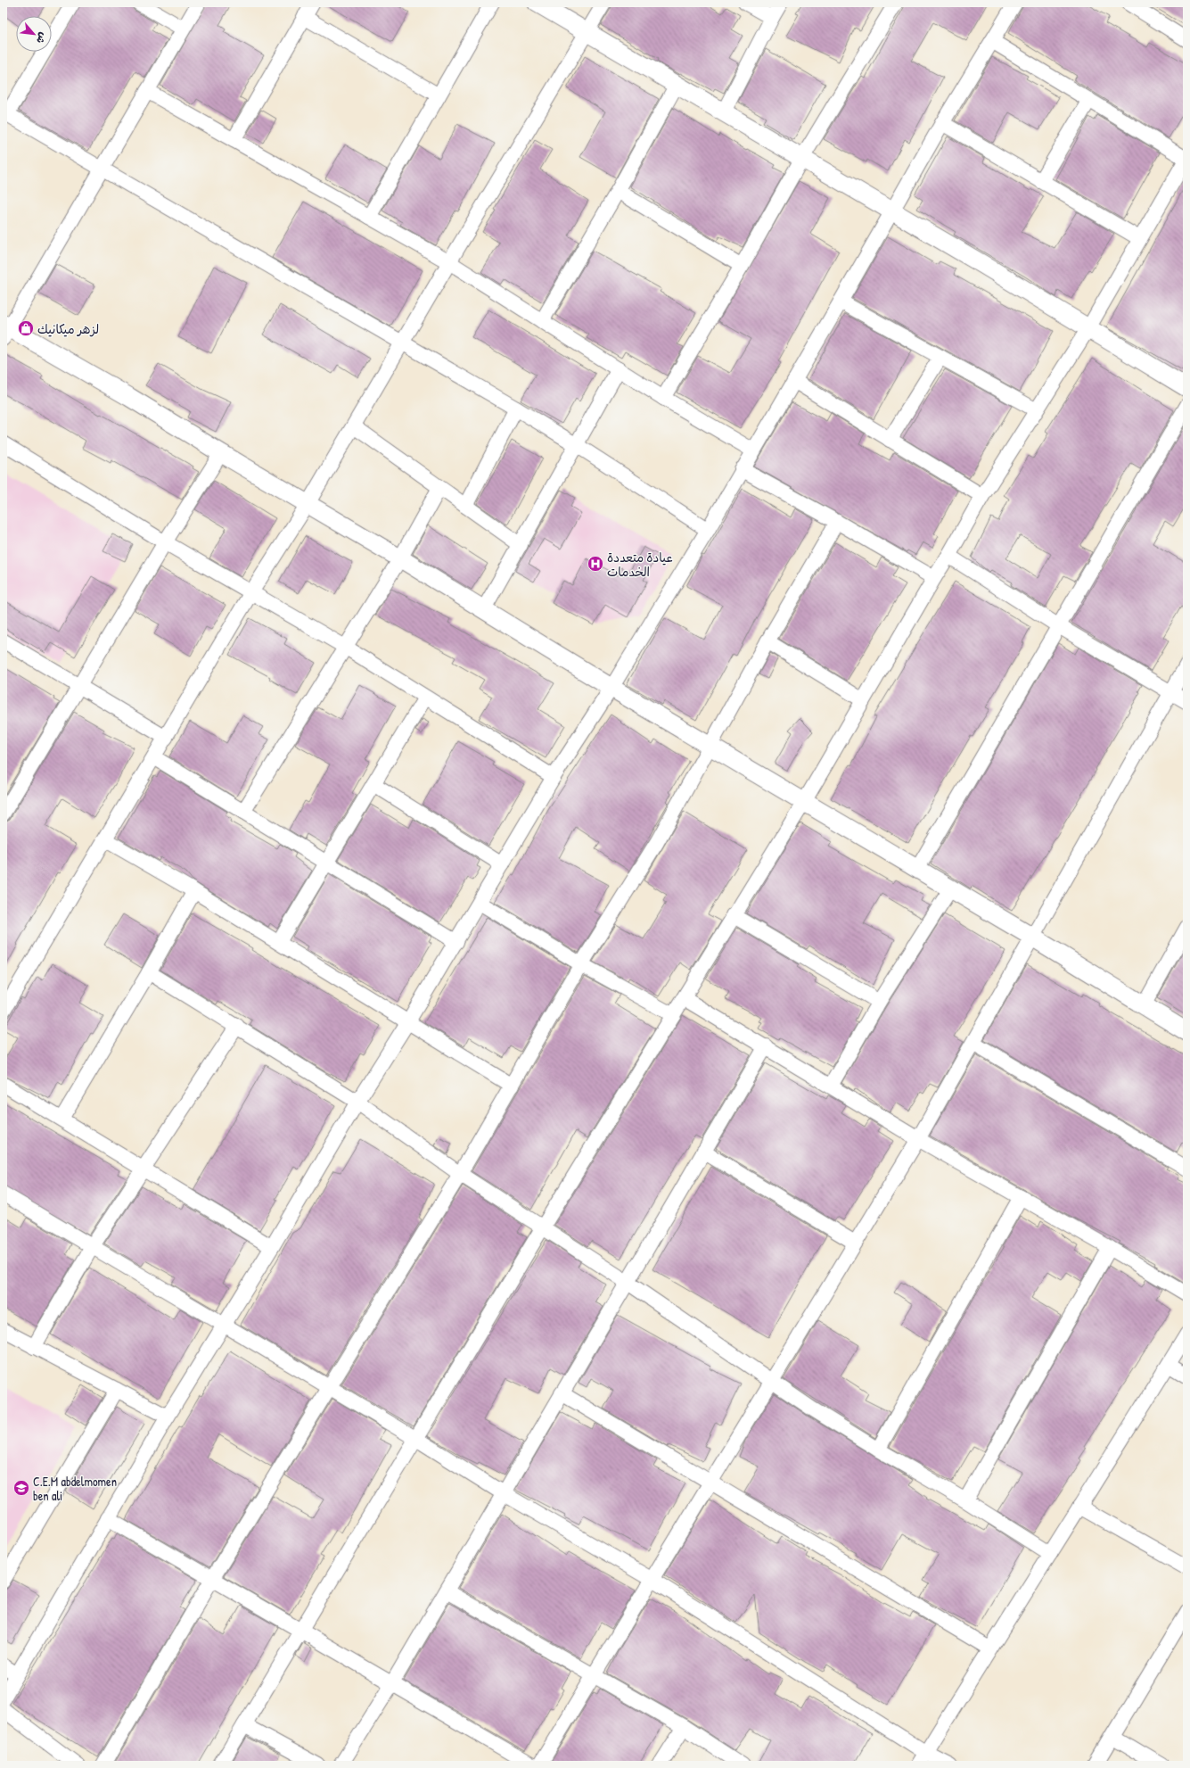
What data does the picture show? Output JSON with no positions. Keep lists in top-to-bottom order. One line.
{"places":{"shop":["لزهر ميكانيك"],"hospital":["عيادة متعددة الخدمات"],"school or university":["C.E.M abdelmomen ben ali"]},"north":"bottom right"}
